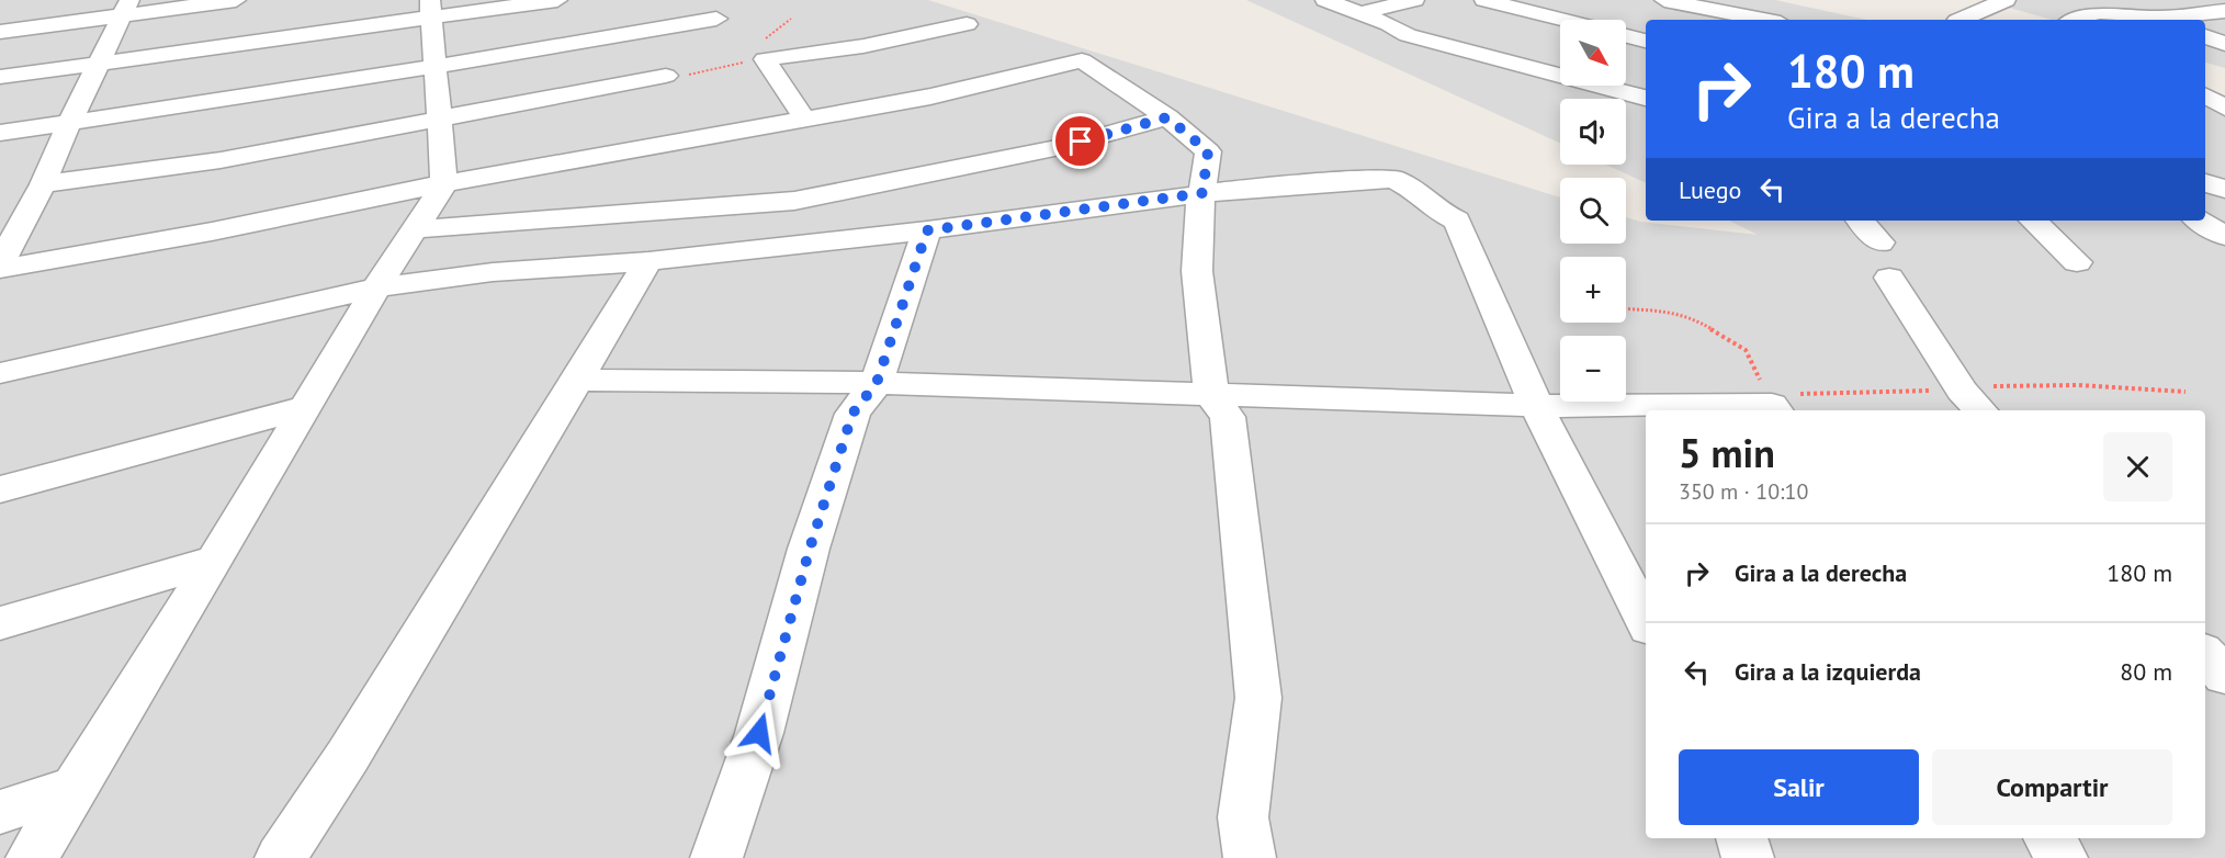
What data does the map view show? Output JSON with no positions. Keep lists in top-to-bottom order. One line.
{"north":"bottom right","page":{"map_buttons":["+","−"],"turn":["180 m","Gira a la derecha"],"then":"Luego","heading":["5 min","350 m · 10:10"],"list":[{"name":"Gira a la derecha","value":"180 m"},{"name":"Gira a la izquierda","value":"80 m"}],"buttons":["Salir","Compartir"]}}
